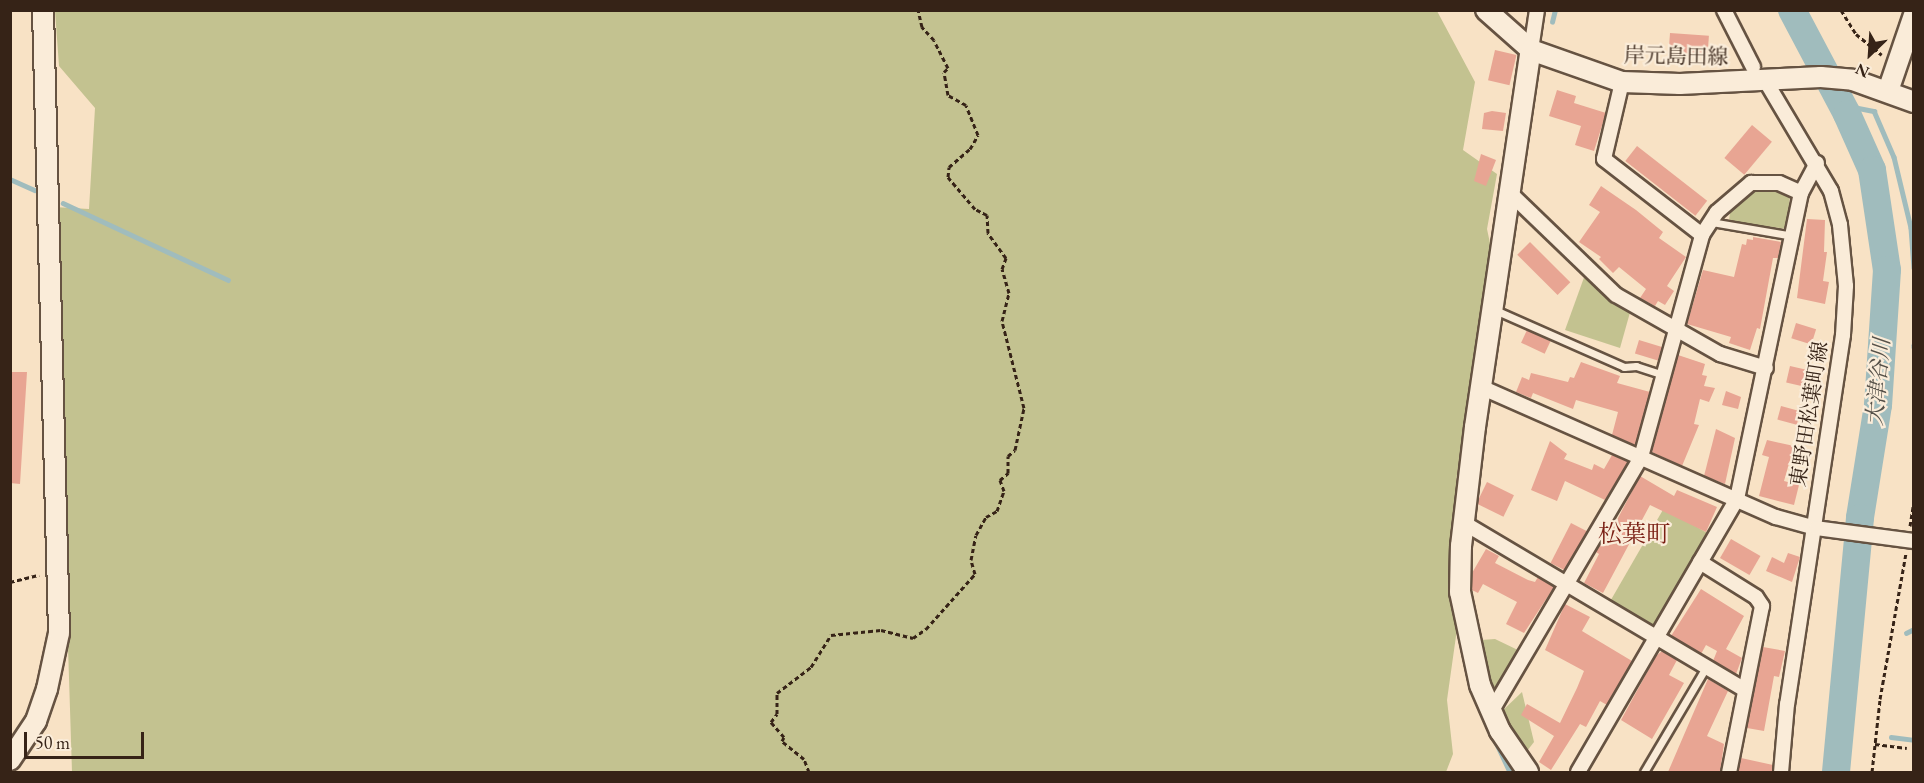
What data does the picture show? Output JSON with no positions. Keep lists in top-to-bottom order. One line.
{"streets":{"street":["岸元島田線","東野田松葉町線"]},"crossings":[["岸元島田線","東野田松葉町線"]],"districts":["松葉町"],"water":["大津谷川"],"scale_bar":"50 m","north":"bottom left"}
